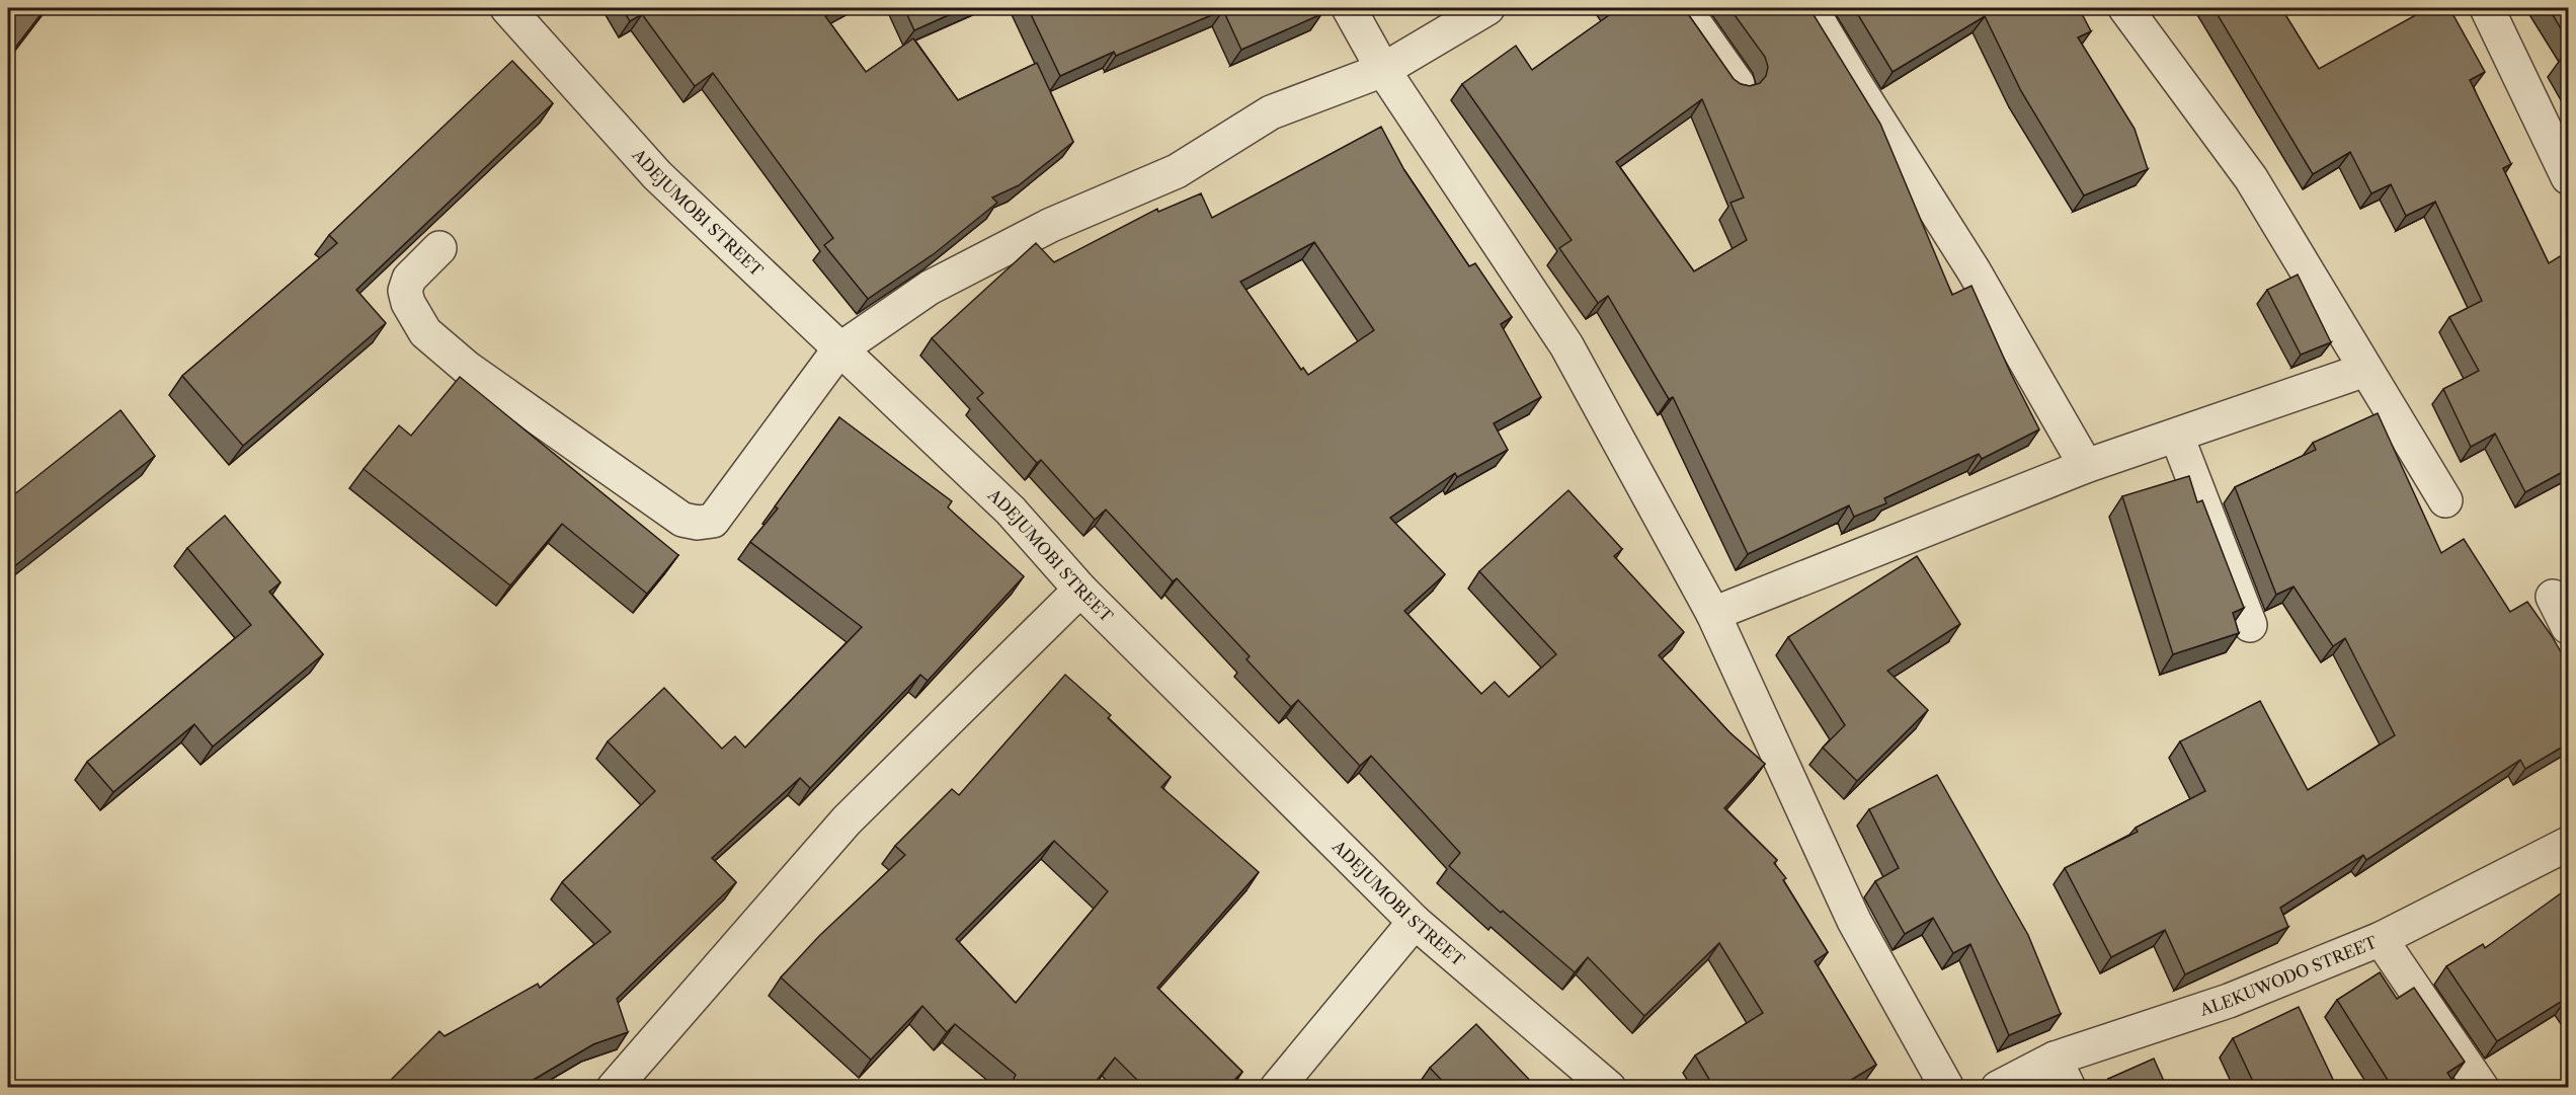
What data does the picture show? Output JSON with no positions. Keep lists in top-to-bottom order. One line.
{"streets":{"street":["ADEJUMOBI STREET","ALEKUWODO STREET"]}}
